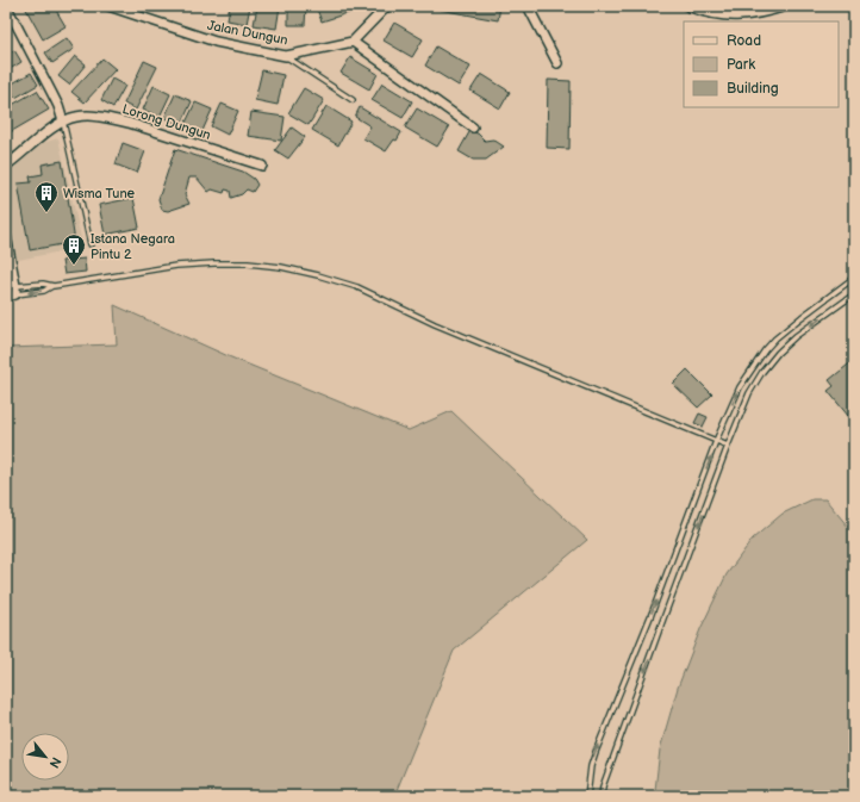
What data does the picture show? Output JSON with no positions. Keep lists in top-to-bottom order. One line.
{"streets":{"street":["Jalan Dungun","Lorong Dungun"]},"places":{"building":["Wisma Tune","Istana Negara Pintu 2"]},"legend":["Road","Park","Building"],"north":"bottom right"}
